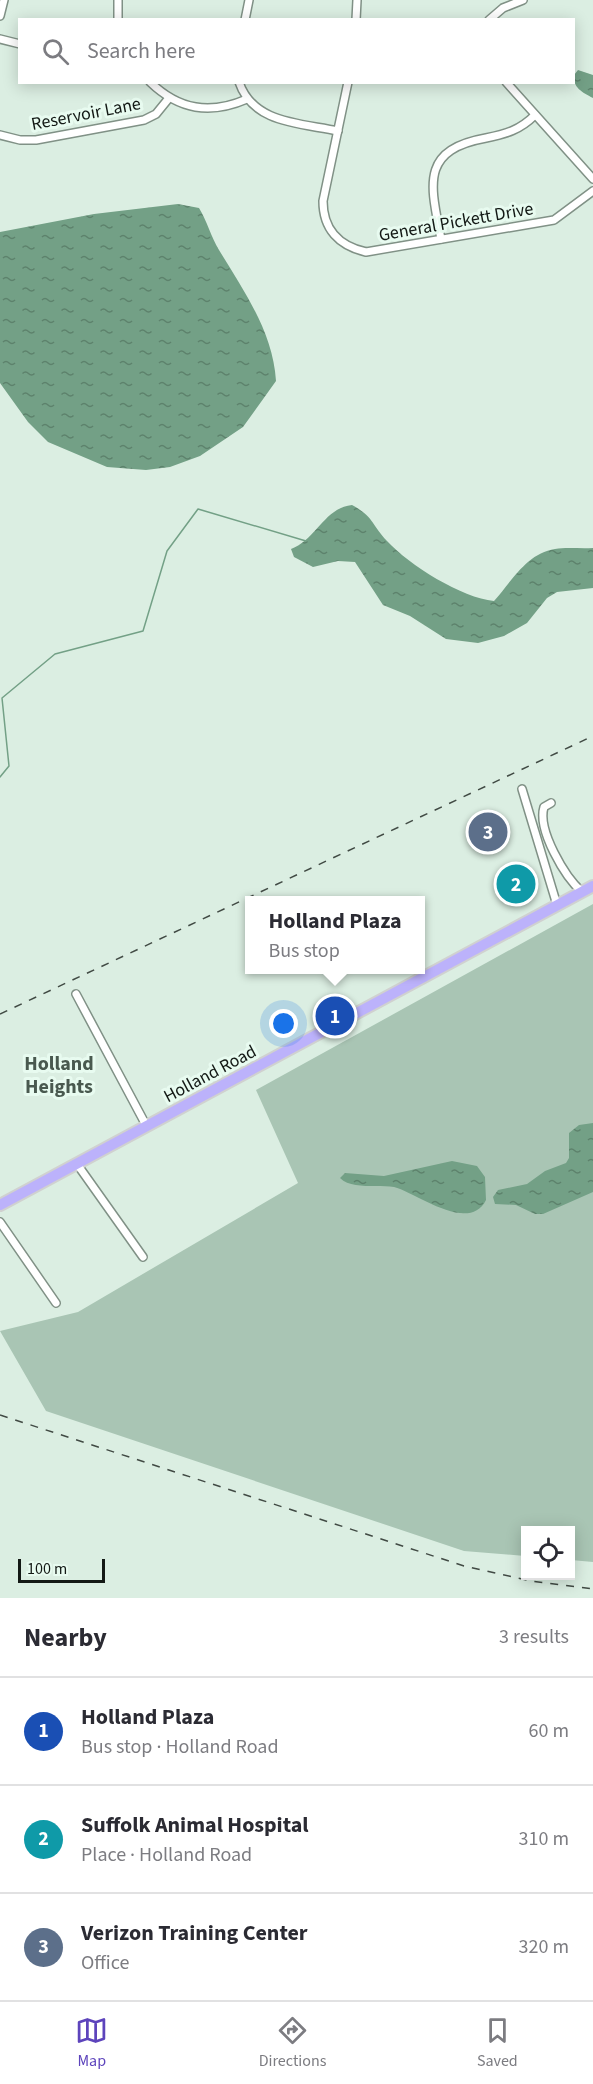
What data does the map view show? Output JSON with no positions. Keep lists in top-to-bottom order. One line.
{"streets":{"main road":["Holland Road"],"street":["Reservoir Lane","General Pickett Drive"]},"districts":["Holland Heights"],"scale_bar":"100 m","page":{"search":"Search here","pins":["3","2","1"],"popup":["Holland Plaza","Bus stop"],"scale":"100 m","heading":["Nearby","3 results"],"list":[{"mark":"1","name":"Holland Plaza","note":"Bus stop · Holland Road","value":"60 m"},{"mark":"2","name":"Suffolk Animal Hospital","note":"Place · Holland Road","value":"310 m"},{"mark":"3","name":"Verizon Training Center","note":"Office","value":"320 m"}],"nav":["Map","Directions","Saved"]}}
